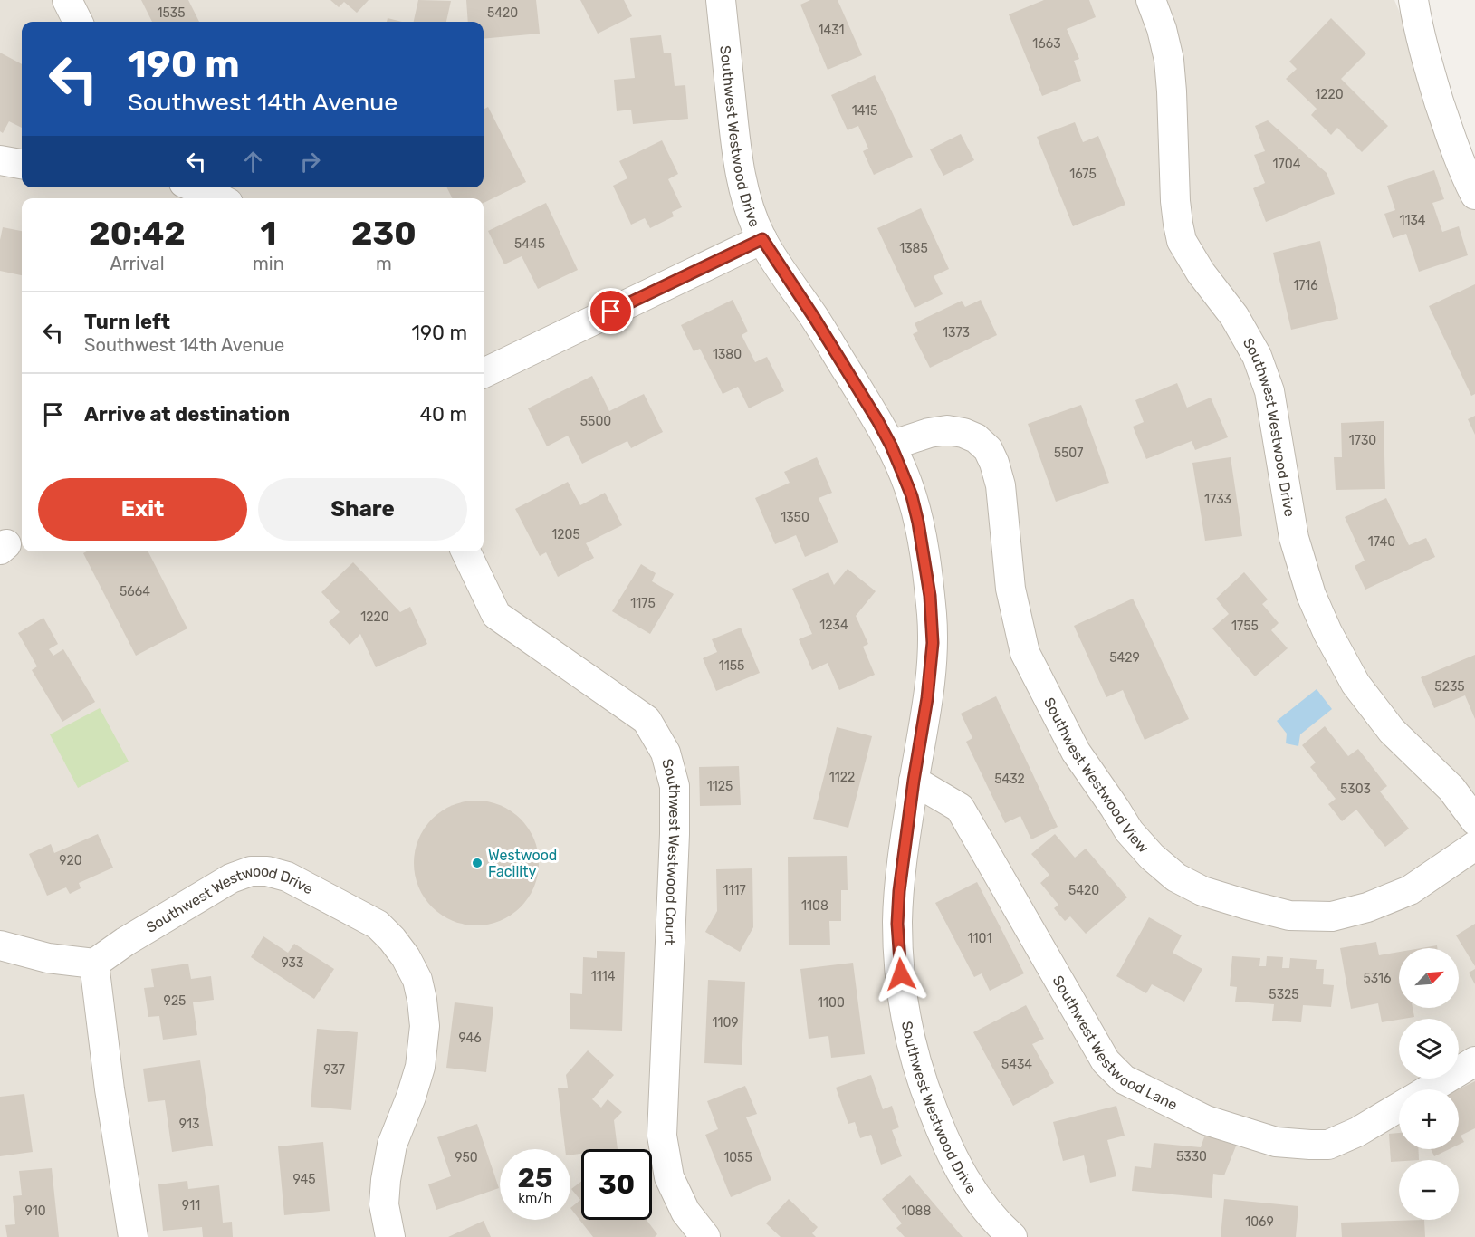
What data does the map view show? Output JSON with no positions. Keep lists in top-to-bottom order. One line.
{"streets":{"street":["Southwest Westwood Drive","Southwest Westwood View","Southwest Westwood Court","Southwest Westwood Lane"]},"crossings":[["Southwest Westwood Drive","Southwest Westwood View"],["Southwest Westwood Drive","Southwest Westwood Lane"]],"places":["Westwood Facility"],"house_numbers":["1535","5420","1431","1663","1220","1415","1704","1675","1134","5445","1385","1716","1373","1380","5500","1730","5507","1733","1350","1205","1740","5664","1175","1220","1234","1755","5429","1155","5235","1122","5432","1125","5303","920","1117","5420","1108","1101","933","1114","5316","5325","925","1100","1109","946","5434","937","913","5330","950","1055","945","911","910","1088","1069"],"north":"top right","page":{"turn":["190 m","Southwest 14th Avenue"],"eta":["20:42","Arrival","1","min","230","m"],"list":[{"name":"Turn left","note":"Southwest 14th Avenue","value":"190 m"},{"name":"Arrive at destination","value":"40 m"}],"buttons":["Exit","Share"],"map_buttons":["+","−"],"speed":"25 km/h","limit":"30"}}
